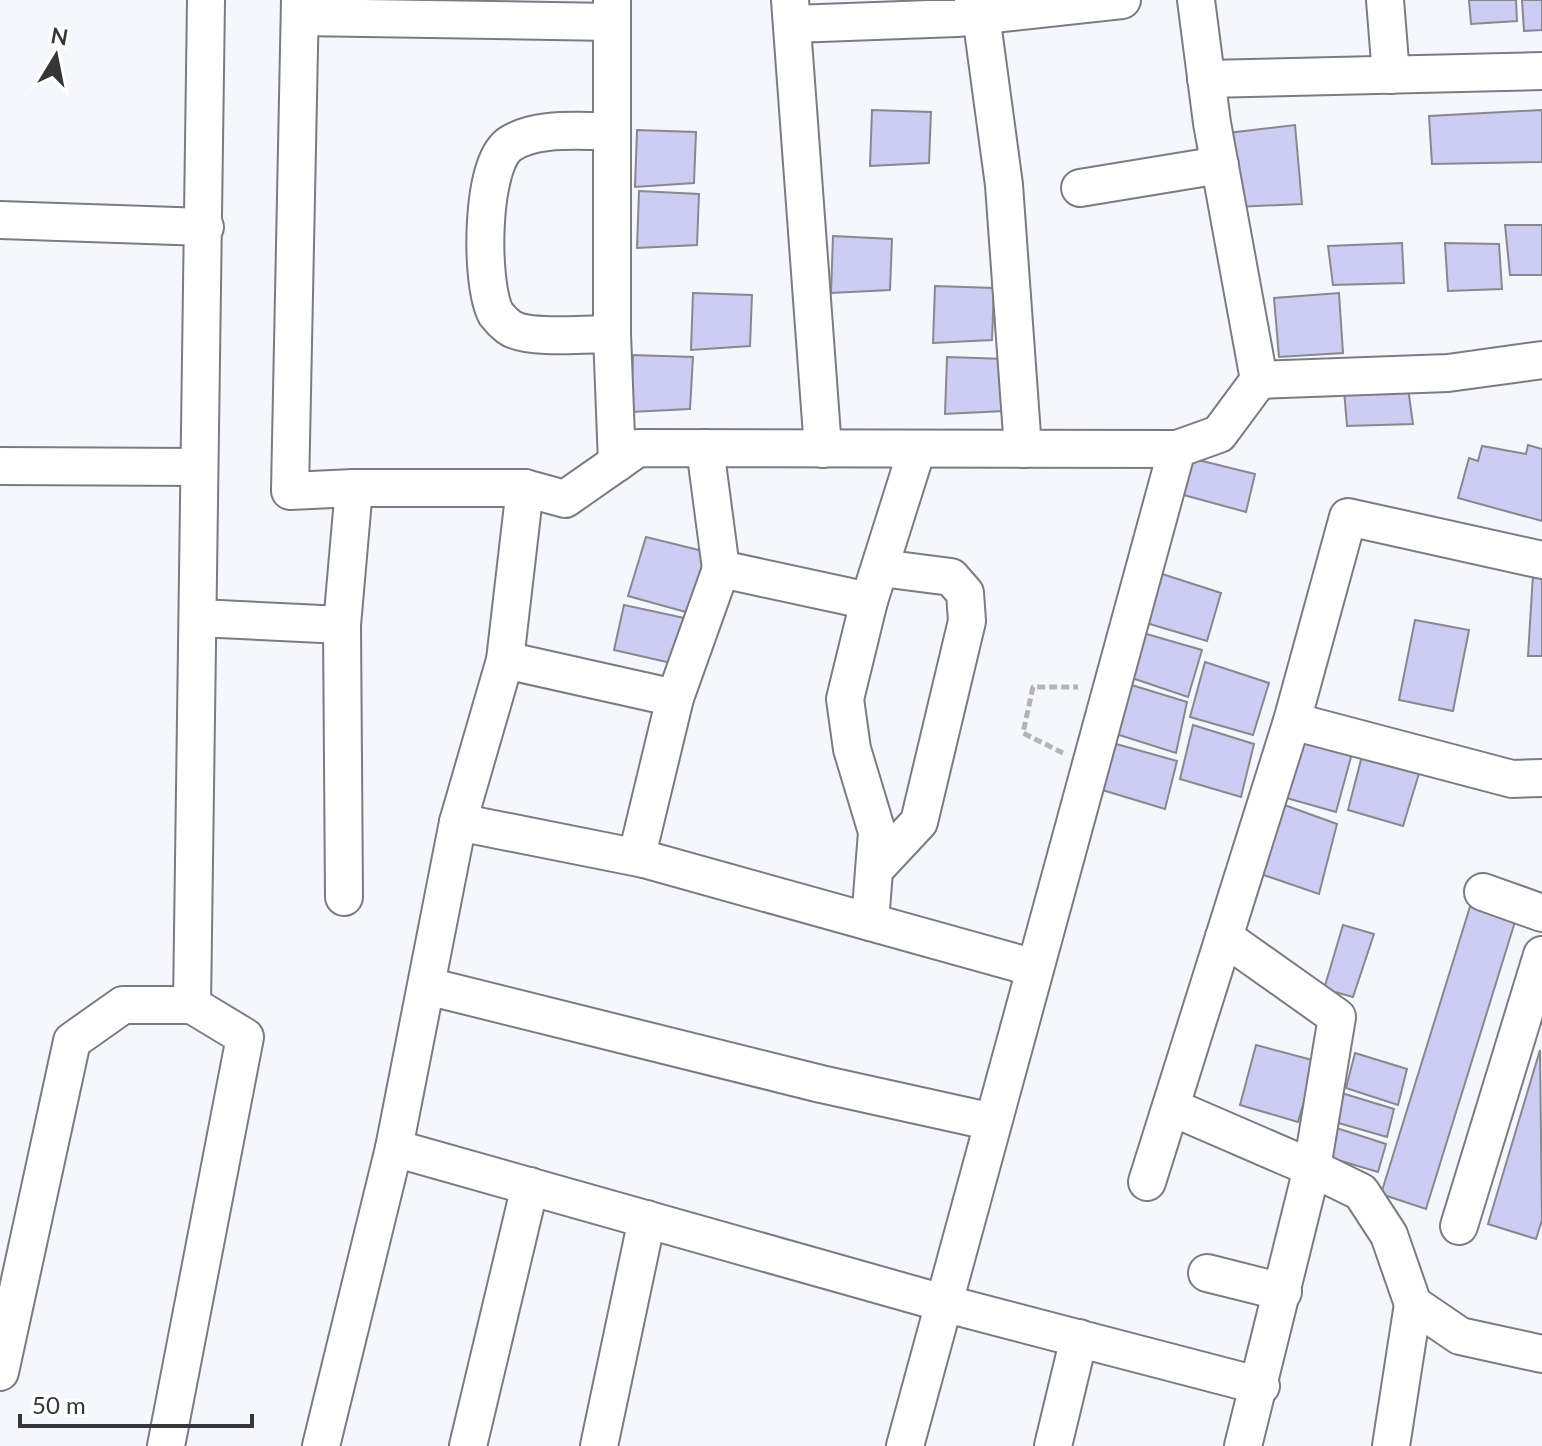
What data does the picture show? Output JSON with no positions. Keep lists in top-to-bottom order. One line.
{"scale_bar":"50 m","north":"top"}
